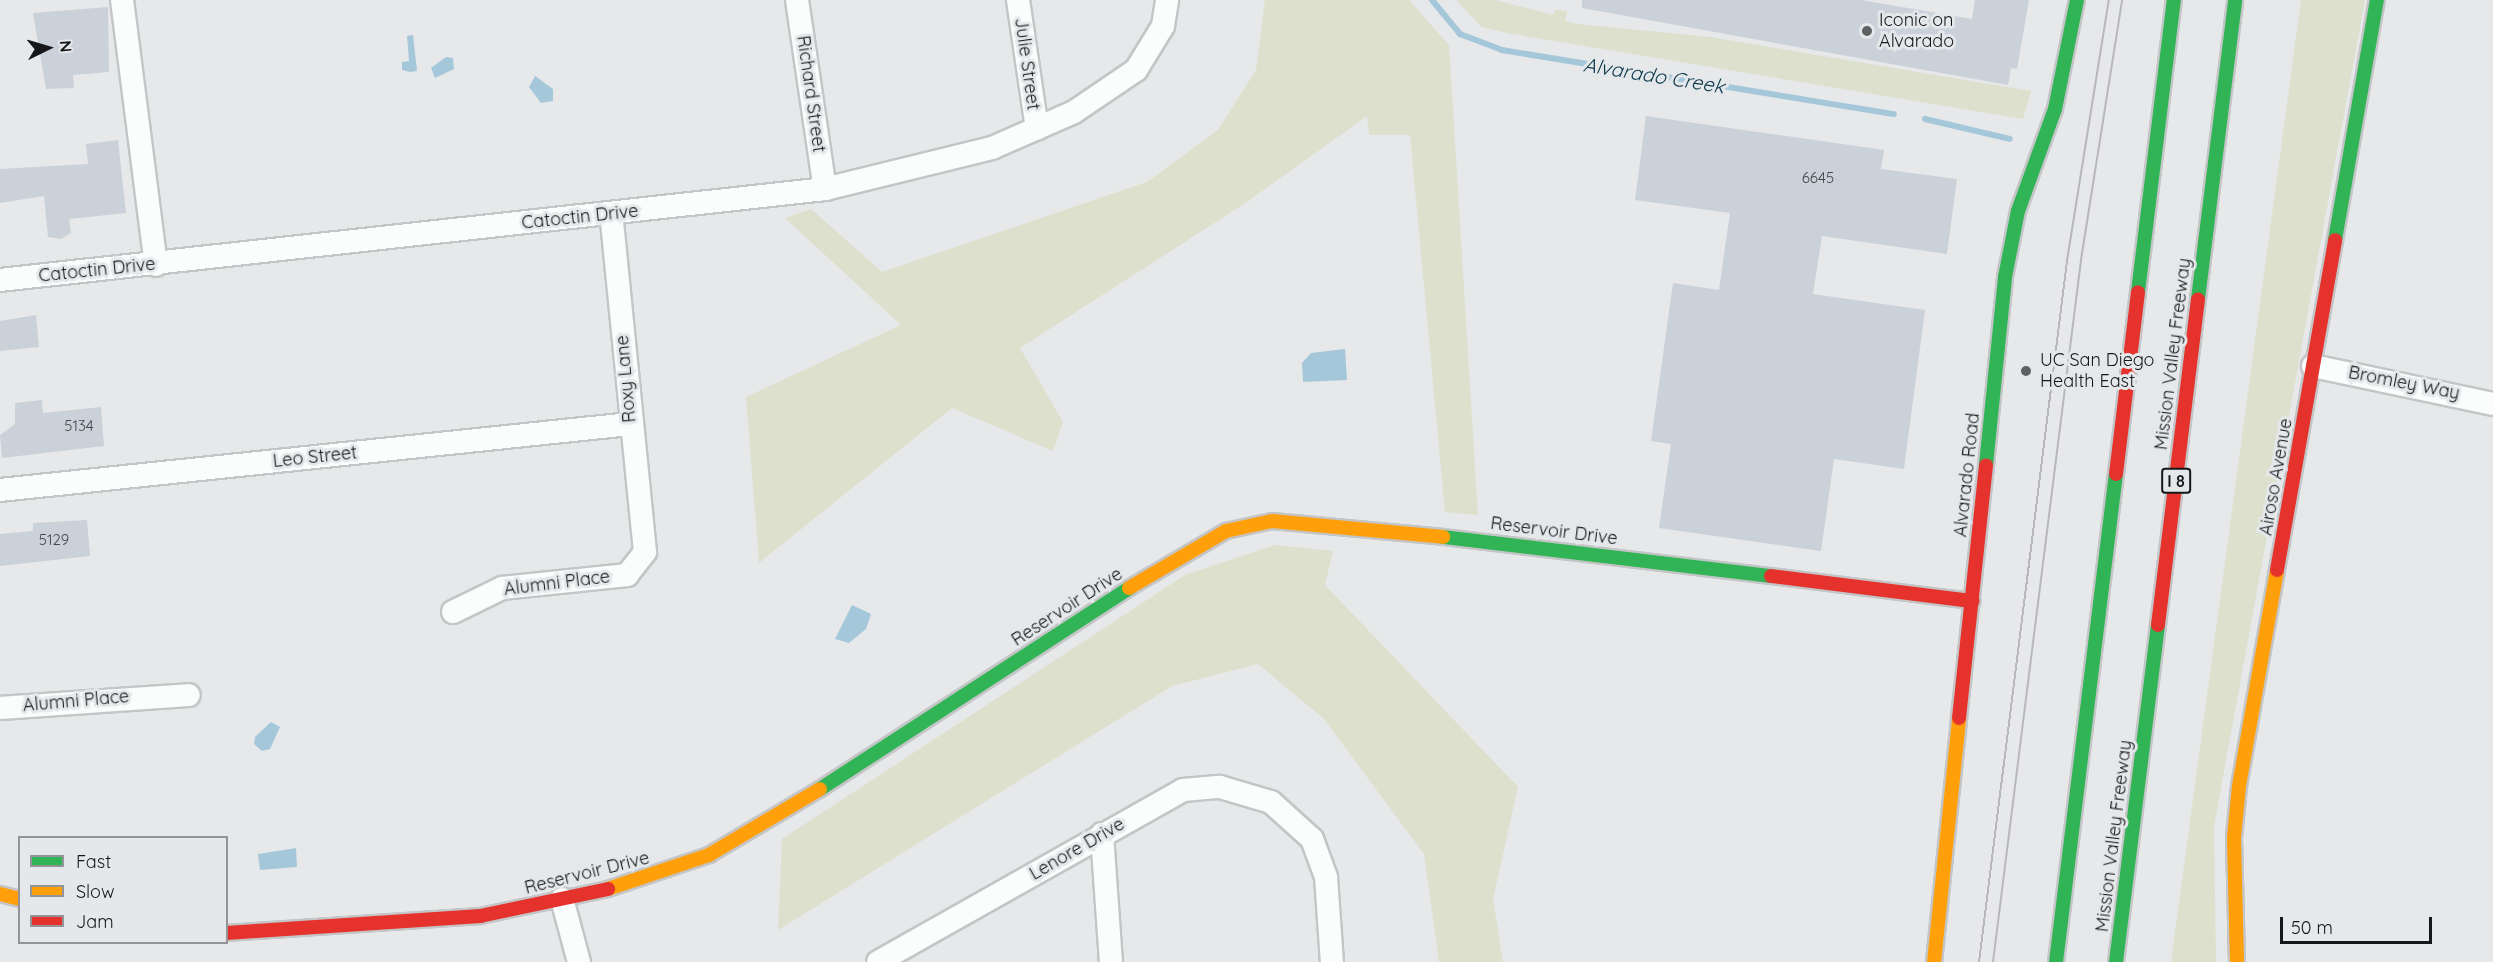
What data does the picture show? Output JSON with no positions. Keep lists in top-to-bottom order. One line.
{"streets":{"main road":["Mission Valley Freeway","Alvarado Road","Airoso Avenue","I 8","Reservoir Drive"],"street":["Julie Street","Richard Street","Catoctin Drive","Roxy Lane","Bromley Way","Leo Street","Alumni Place","Lenore Drive"]},"crossings":[["Julie Street","Catoctin Drive"],["Richard Street","Catoctin Drive"],["Catoctin Drive","Roxy Lane"],["Roxy Lane","Leo Street"],["Roxy Lane","Alumni Place"],["Bromley Way","Airoso Avenue"],["Alvarado Road","Reservoir Drive"]],"water":["Alvarado Creek"],"places":["Iconic on Alvarado","UC San Diego Health East"],"house_numbers":["6645","5134","5129"],"legend":["Fast","Slow","Jam"],"scale_bar":"50 m","north":"right"}
